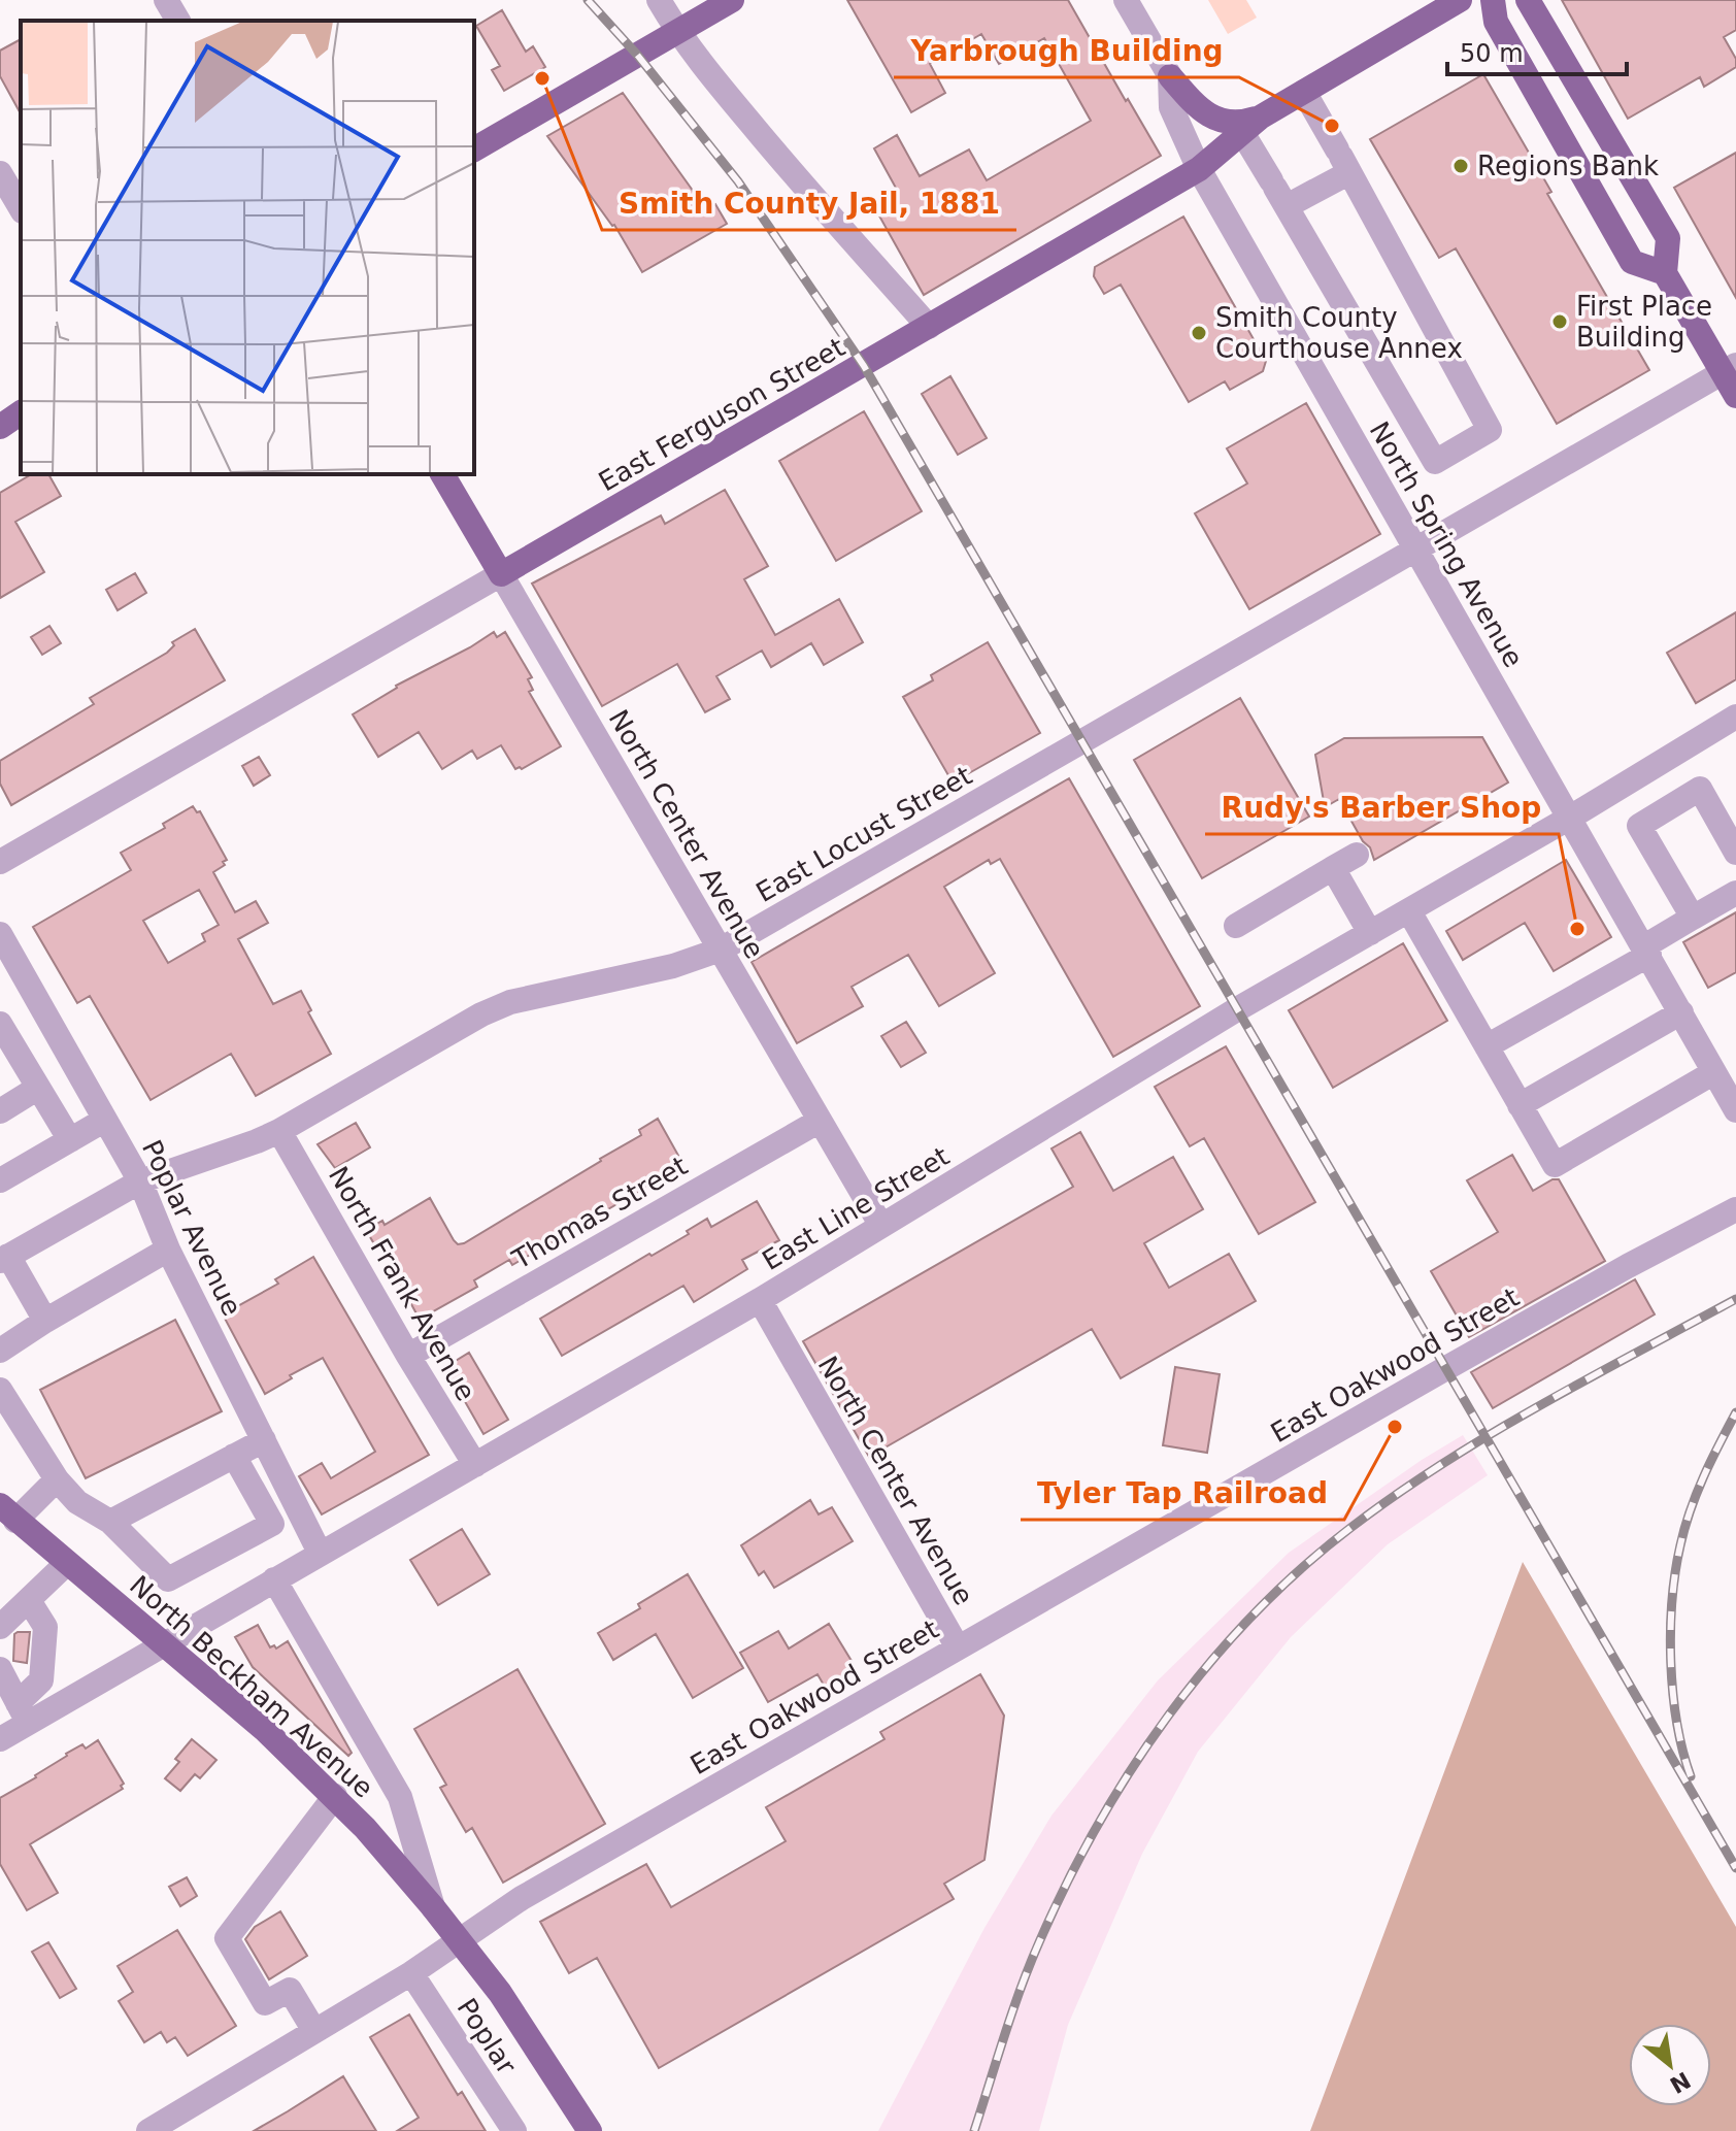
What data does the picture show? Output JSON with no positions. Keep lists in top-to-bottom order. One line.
{"streets":{"main road":["East Ferguson Street","North Center Avenue","North Beckham Avenue"],"street":["North Spring Avenue","East Locust Street","East Line Street","Thomas Street","Poplar Avenue","North Frank Avenue","East Oakwood Street","Poplar"]},"crossings":[["East Ferguson Street","North Spring Avenue"],["East Ferguson Street","North Center Avenue"],["North Spring Avenue","East Locust Street"],["North Spring Avenue","East Line Street"],["North Center Avenue","East Locust Street"],["North Center Avenue","East Line Street"],["North Center Avenue","Thomas Street"],["North Center Avenue","East Oakwood Street"],["East Locust Street","Poplar Avenue"],["East Locust Street","North Frank Avenue"],["East Line Street","Poplar Avenue"],["East Line Street","North Frank Avenue"],["East Line Street","North Beckham Avenue"],["Thomas Street","North Frank Avenue"],["East Oakwood Street","North Beckham Avenue"],["East Oakwood Street","Poplar"]],"places":["Smith County Jail, 1881","Yarbrough Building","Regions Bank","First Place Building","Smith County Courthouse Annex","Rudy's Barber Shop","Tyler Tap Railroad"],"scale_bar":"50 m","north":"bottom right"}
